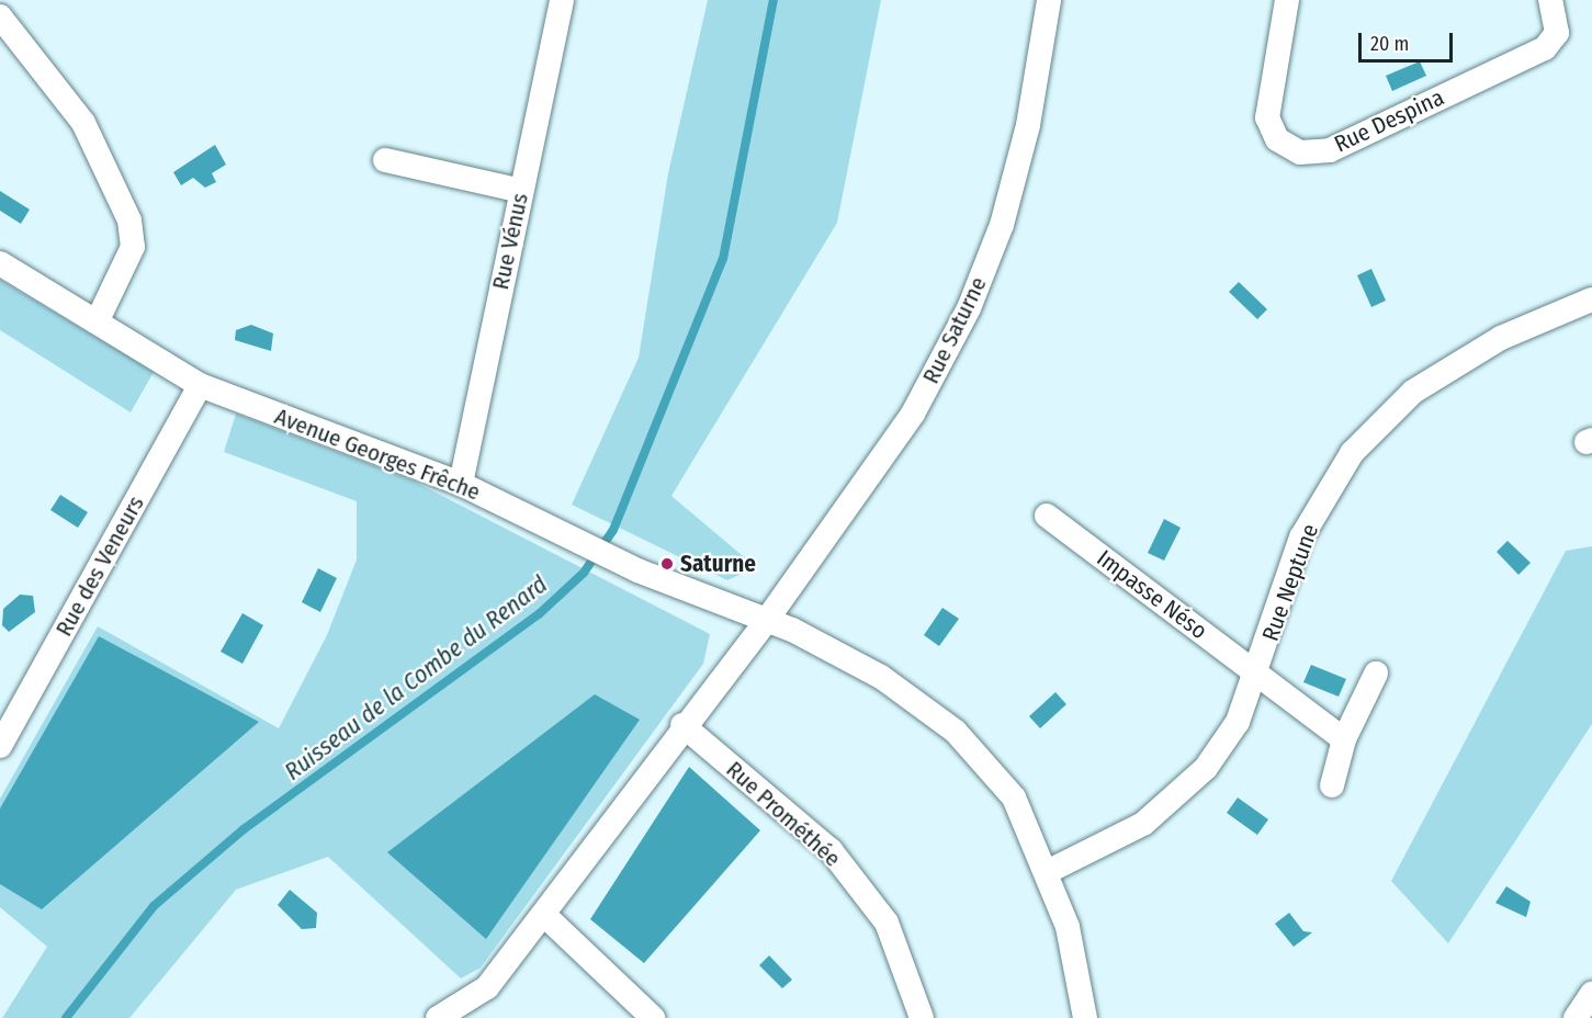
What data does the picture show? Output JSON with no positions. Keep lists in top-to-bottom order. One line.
{"streets":{"street":["Rue Despina","Rue Vénus","Rue Saturne","Avenue Georges Frêche","Rue des Veneurs","Rue Neptune","Impasse Néso","Rue Prométhée"]},"crossings":[["Rue Vénus","Avenue Georges Frêche"],["Rue Saturne","Avenue Georges Frêche"],["Rue Saturne","Rue Prométhée"],["Avenue Georges Frêche","Rue des Veneurs"],["Avenue Georges Frêche","Rue Neptune"],["Rue Neptune","Impasse Néso"]],"water":["Ruisseau de la Combe du Renard"],"places":["Saturne"],"scale_bar":"20 m"}
